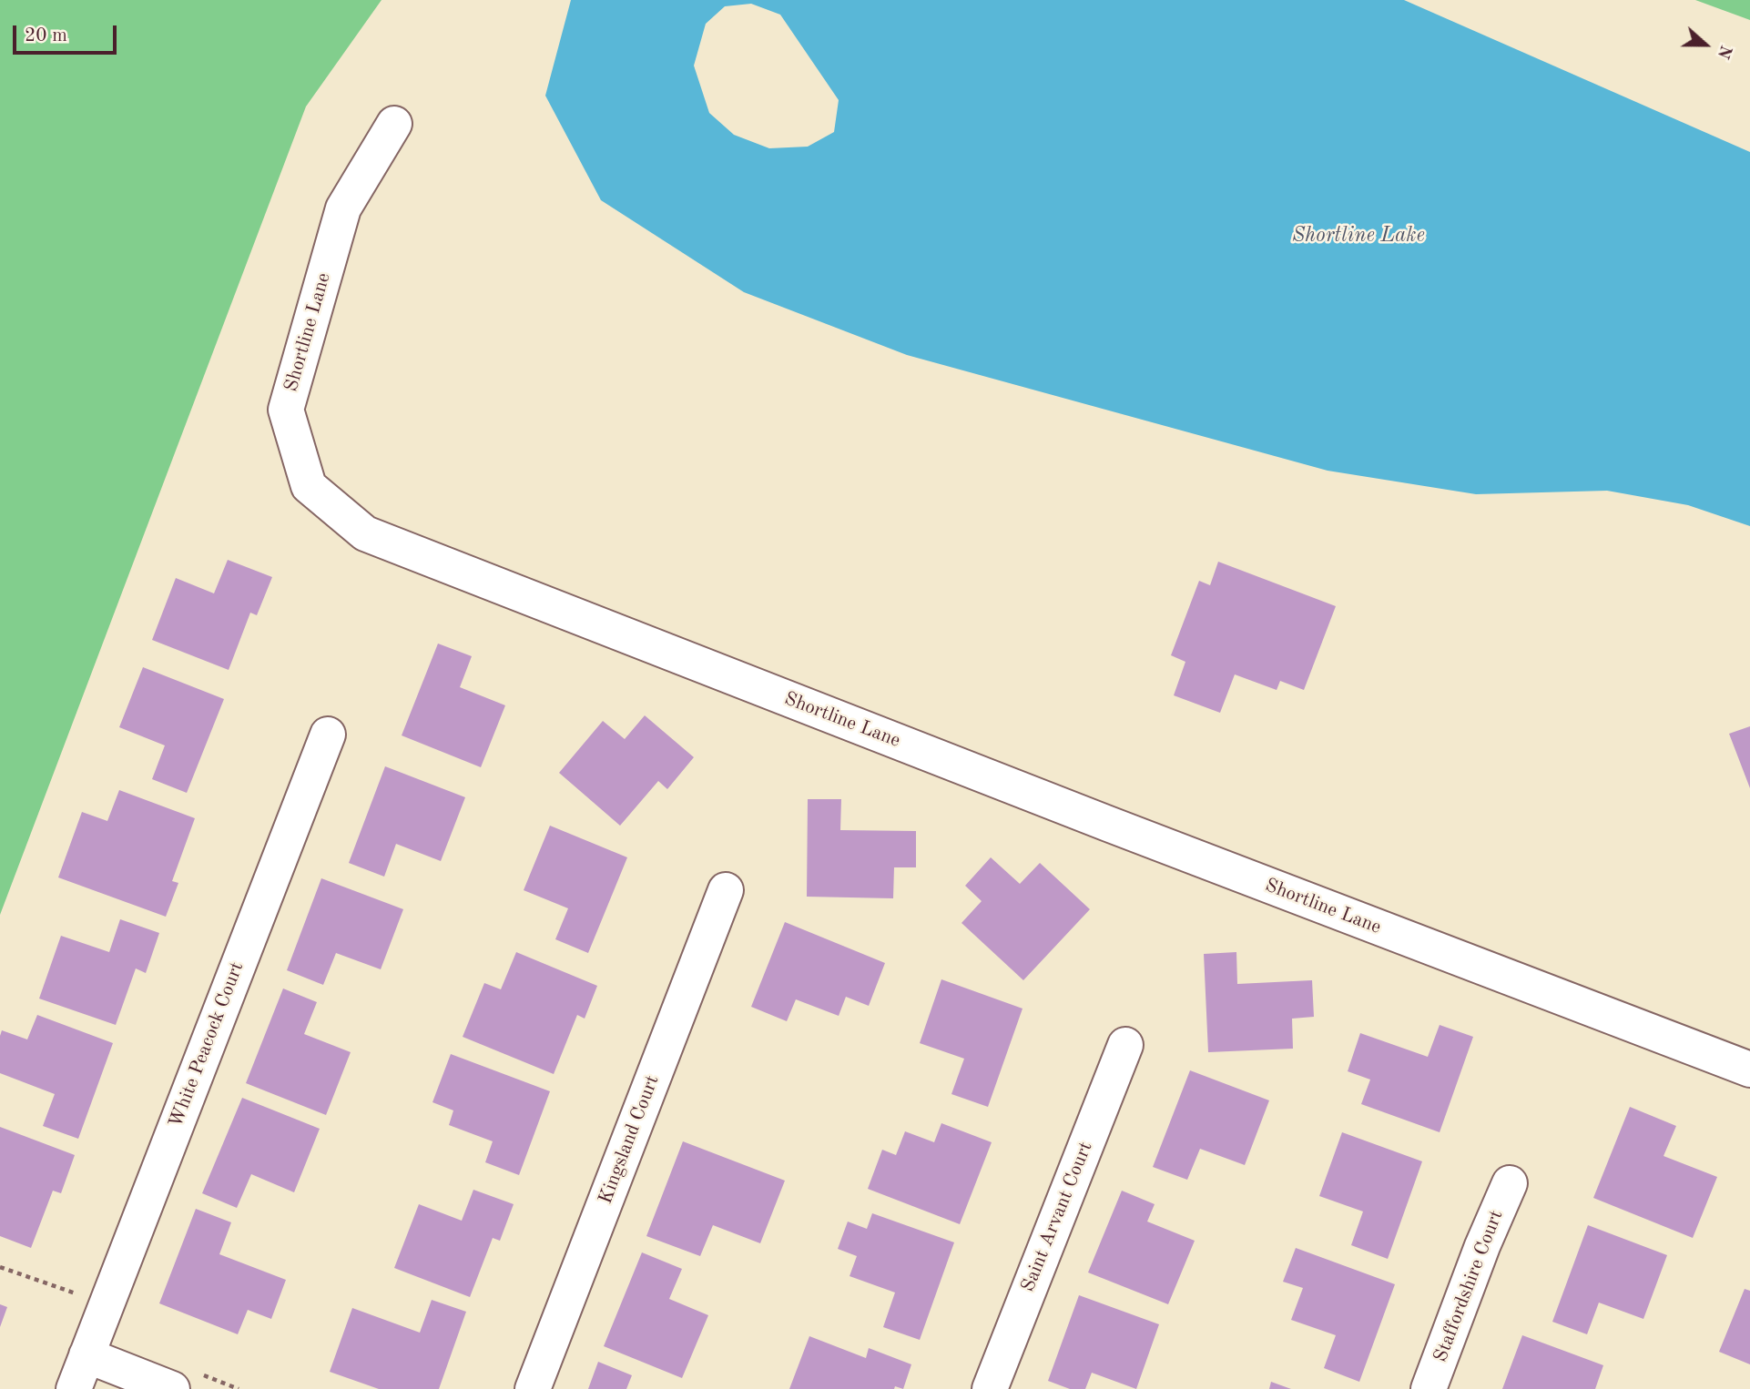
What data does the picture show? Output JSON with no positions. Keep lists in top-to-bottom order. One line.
{"streets":{"street":["Shortline Lane","White Peacock Court","Kingsland Court","Saint Arvant Court","Staffordshire Court"]},"water":["Shortline Lake"],"scale_bar":"20 m","north":"right"}
